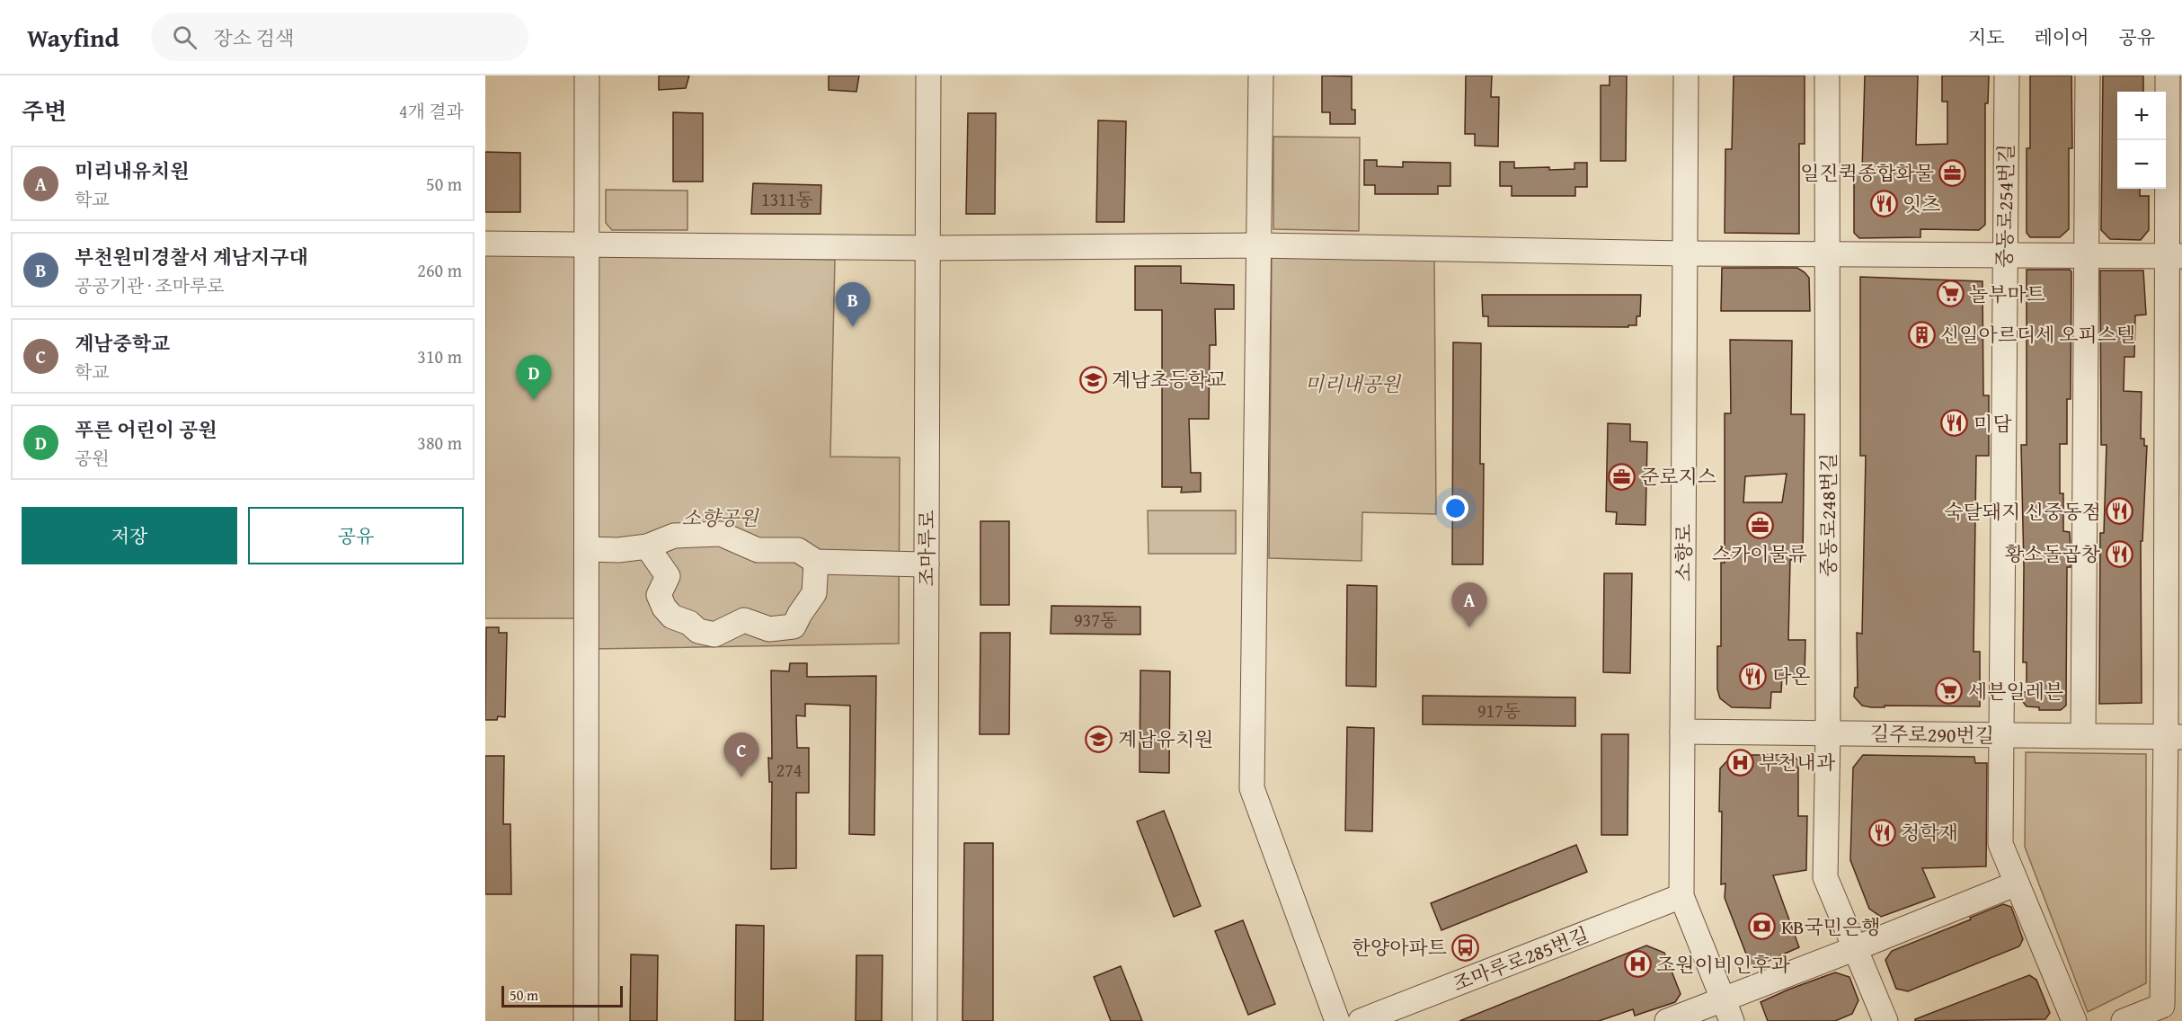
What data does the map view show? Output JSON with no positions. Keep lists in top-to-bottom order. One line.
{"streets":{"street":["중동로254번길","중동로248번길","조마루로","소향로","길주로290번길","조마루로285번길"]},"crossings":[["중동로254번길","길주로290번길"],["중동로248번길","길주로290번길"],["소향로","길주로290번길"],["소향로","조마루로285번길"]],"parks":["미리내공원","소향공원"],"places":{"office":["일진퀵종합화물","준로지스","스카이물류"],"restaurant":["잇츠","미담","숙달돼지 신중동점","황소돌곱창","다온","청학재"],"supermarket":["놀부마트","세븐일레븐"],"building":["신일아르디세 오피스텔"],"school or university":["계남초등학교","계남유치원"],"hospital":["부천내과","조원이비인후과"],"bank":["KB국민은행"],"bus stop":["한양아파트"]},"house_numbers":["1311동","937동","917동","274"],"scale_bar":"50 m","page":{"header":"Wayfind","search":"장소 검색","nav":["지도","레이어","공유"],"heading":["주변","4개 결과"],"map_buttons":["+","−"],"list":[{"mark":"A","name":"미리내유치원","note":"학교","value":"50 m"},{"mark":"B","name":"부천원미경찰서 계남지구대","note":"공공기관 · 조마루로","value":"260 m"},{"mark":"C","name":"계남중학교","note":"학교","value":"310 m"},{"mark":"D","name":"푸른 어린이 공원","note":"공원","value":"380 m"}],"pins":["B","D","A","C"],"buttons":["저장","공유"],"scale":"50 m"}}
